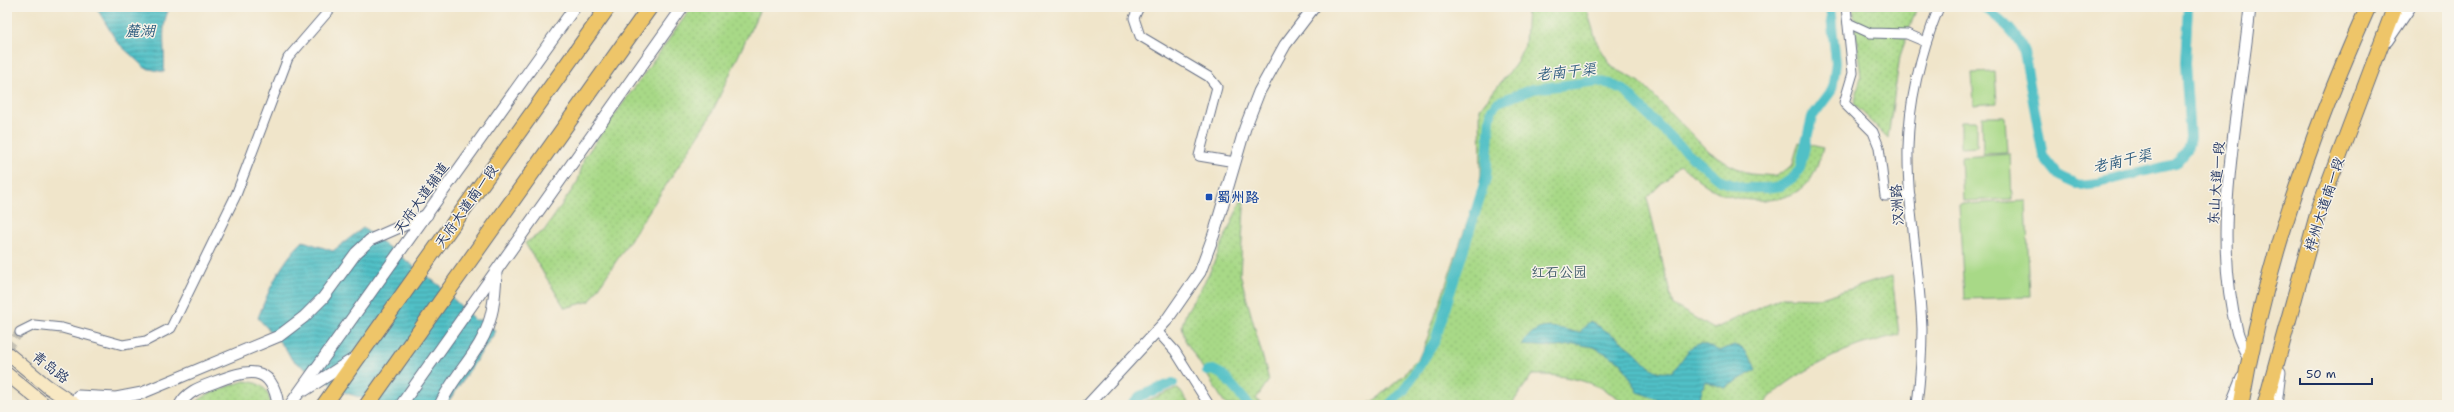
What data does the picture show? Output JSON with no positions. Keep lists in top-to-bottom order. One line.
{"streets":{"highway":["梓州大道南一段","天府大道南一段"],"main road":["青岛路"],"street":["东山大道一段","天府大道辅道","汉洲路"]},"water":["麓湖","老南干渠"],"parks":["红石公园"],"places":{"transit":["蜀州路"]},"scale_bar":"50 m"}
